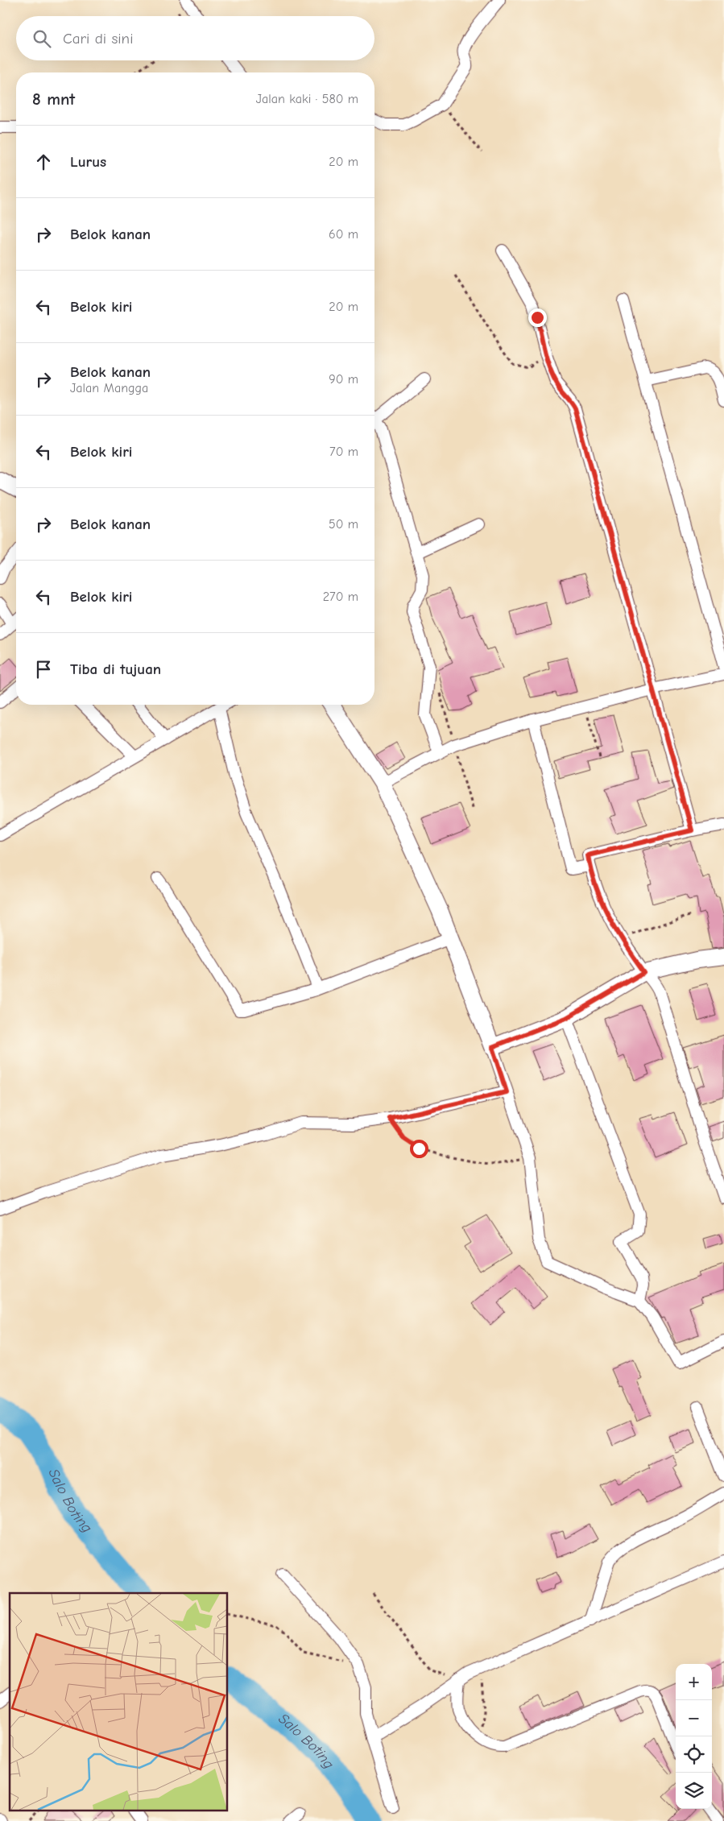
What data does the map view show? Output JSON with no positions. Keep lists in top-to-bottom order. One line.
{"water":["Salo Boting"],"page":{"search":"Cari di sini","heading":["8 mnt","Jalan kaki · 580 m"],"list":[["Lurus","20 m"],["Belok kanan","60 m"],["Belok kiri","20 m"],["Belok kanan","Jalan Mangga","90 m"],["Belok kiri","70 m"],["Belok kanan","50 m"],["Belok kiri","270 m"],"Tiba di tujuan"],"map_buttons":["+","−"]}}
